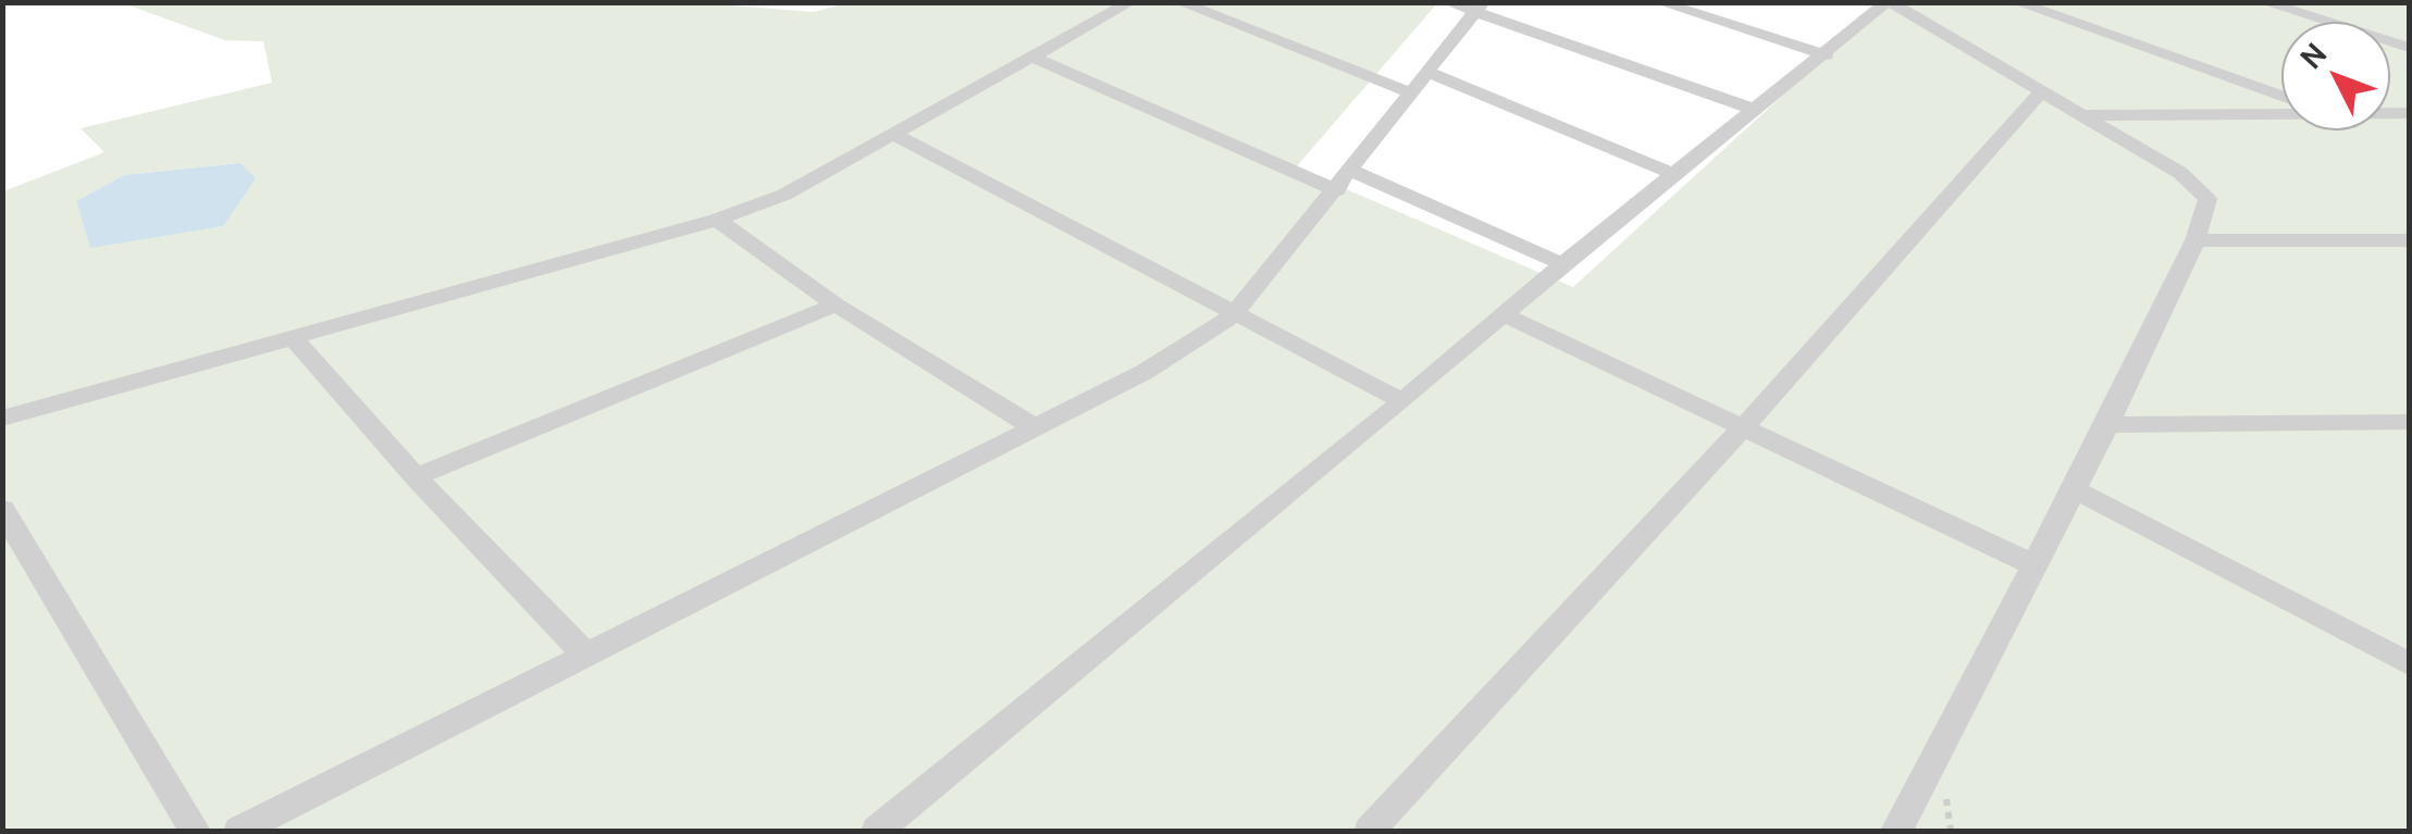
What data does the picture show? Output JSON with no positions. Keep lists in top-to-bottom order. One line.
{"north":"top left"}
